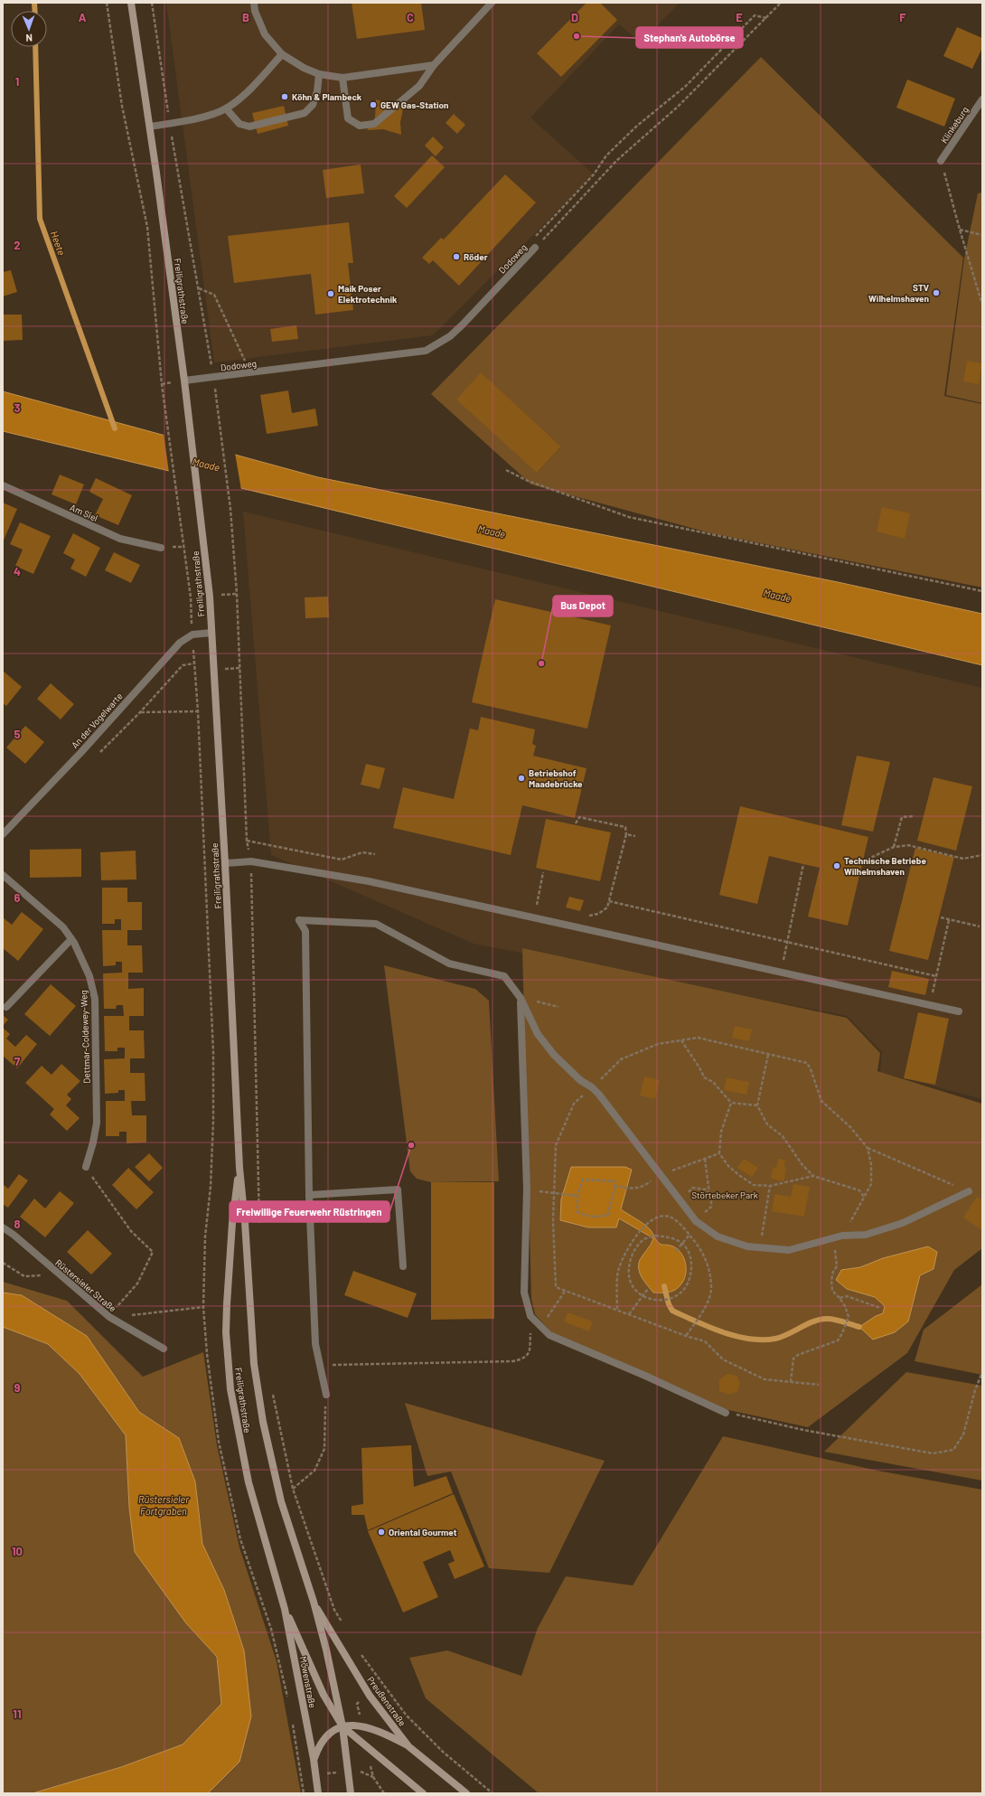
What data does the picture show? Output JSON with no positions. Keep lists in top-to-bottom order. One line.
{"streets":{"main road":["Freiligrathstraße","Möwenstraße","Preußenstraße"],"street":["Klinkeburg","Dodoweg","Am Siel","An der Vogelwarte","Dettmar-Coldewey-Weg","Rüstersieler Straße"]},"crossings":[["Dodoweg","Freiligrathstraße"],["Freiligrathstraße","An der Vogelwarte"],["Freiligrathstraße","Möwenstraße"],["Freiligrathstraße","Preußenstraße"]],"water":["Heete","Maade","Rüstersieler Fortgraben"],"parks":["Störtebeker Park"],"places":["Stephan's Autobörse","Köhn & Plambeck","GEW Gas-Station","Röder","STV Wilhelmshaven","Maik Poser Elektrotechnik","Bus Depot","Betriebshof Maadebrücke","Technische Betriebe Wilhelmshaven","Freiwillige Feuerwehr Rüstringen","Oriental Gourmet"],"north":"bottom","grid":{"columns":["A","B","C","D","E","F"],"rows":["1","2","3","4","5","6","7","8","9","10","11"]}}
